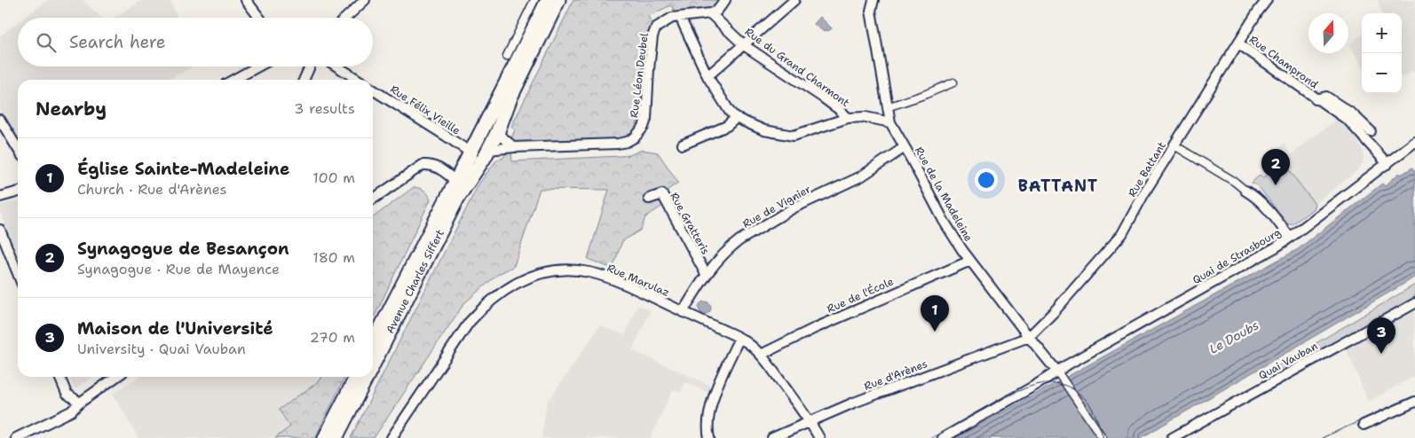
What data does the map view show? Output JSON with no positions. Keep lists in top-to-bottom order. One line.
{"streets":{"main road":["Avenue Charles Siffert"],"street":["Rue Champrond","Rue du Grand Charmont","Rue Léon Deubel","Rue Félix Vieille","Rue Battant","Rue de la Madeleine","Rue de Vignier","Rue Gratteris","Quai de Strasbourg","Rue Marulaz","Rue de l'École","Quai Vauban","Rue d'Arènes"]},"crossings":[["Rue Champrond","Rue Battant"],["Rue Champrond","Quai de Strasbourg"],["Rue du Grand Charmont","Rue Léon Deubel"],["Rue Léon Deubel","Avenue Charles Siffert"],["Rue Félix Vieille","Avenue Charles Siffert"],["Rue Battant","Rue de la Madeleine"],["Rue Battant","Rue d'Arènes"],["Rue de la Madeleine","Rue de Vignier"],["Rue de la Madeleine","Quai de Strasbourg"],["Rue de la Madeleine","Rue de l'École"],["Rue de la Madeleine","Rue d'Arènes"],["Rue de Vignier","Rue Gratteris"],["Rue de Vignier","Rue Marulaz"],["Rue Marulaz","Rue de l'École"],["Rue Marulaz","Rue d'Arènes"]],"districts":["BATTANT"],"water":["Le Doubs"],"north":"top","page":{"map_buttons":["+","−"],"search":"Search here","heading":["Nearby","3 results"],"list":[{"mark":"1","name":"Église Sainte-Madeleine","note":"Church · Rue d'Arènes","value":"100 m"},{"mark":"2","name":"Synagogue de Besançon","note":"Synagogue · Rue de Mayence","value":"180 m"},{"mark":"3","name":"Maison de l'Université","note":"University · Quai Vauban","value":"270 m"}],"pins":["2","1","3"]}}
